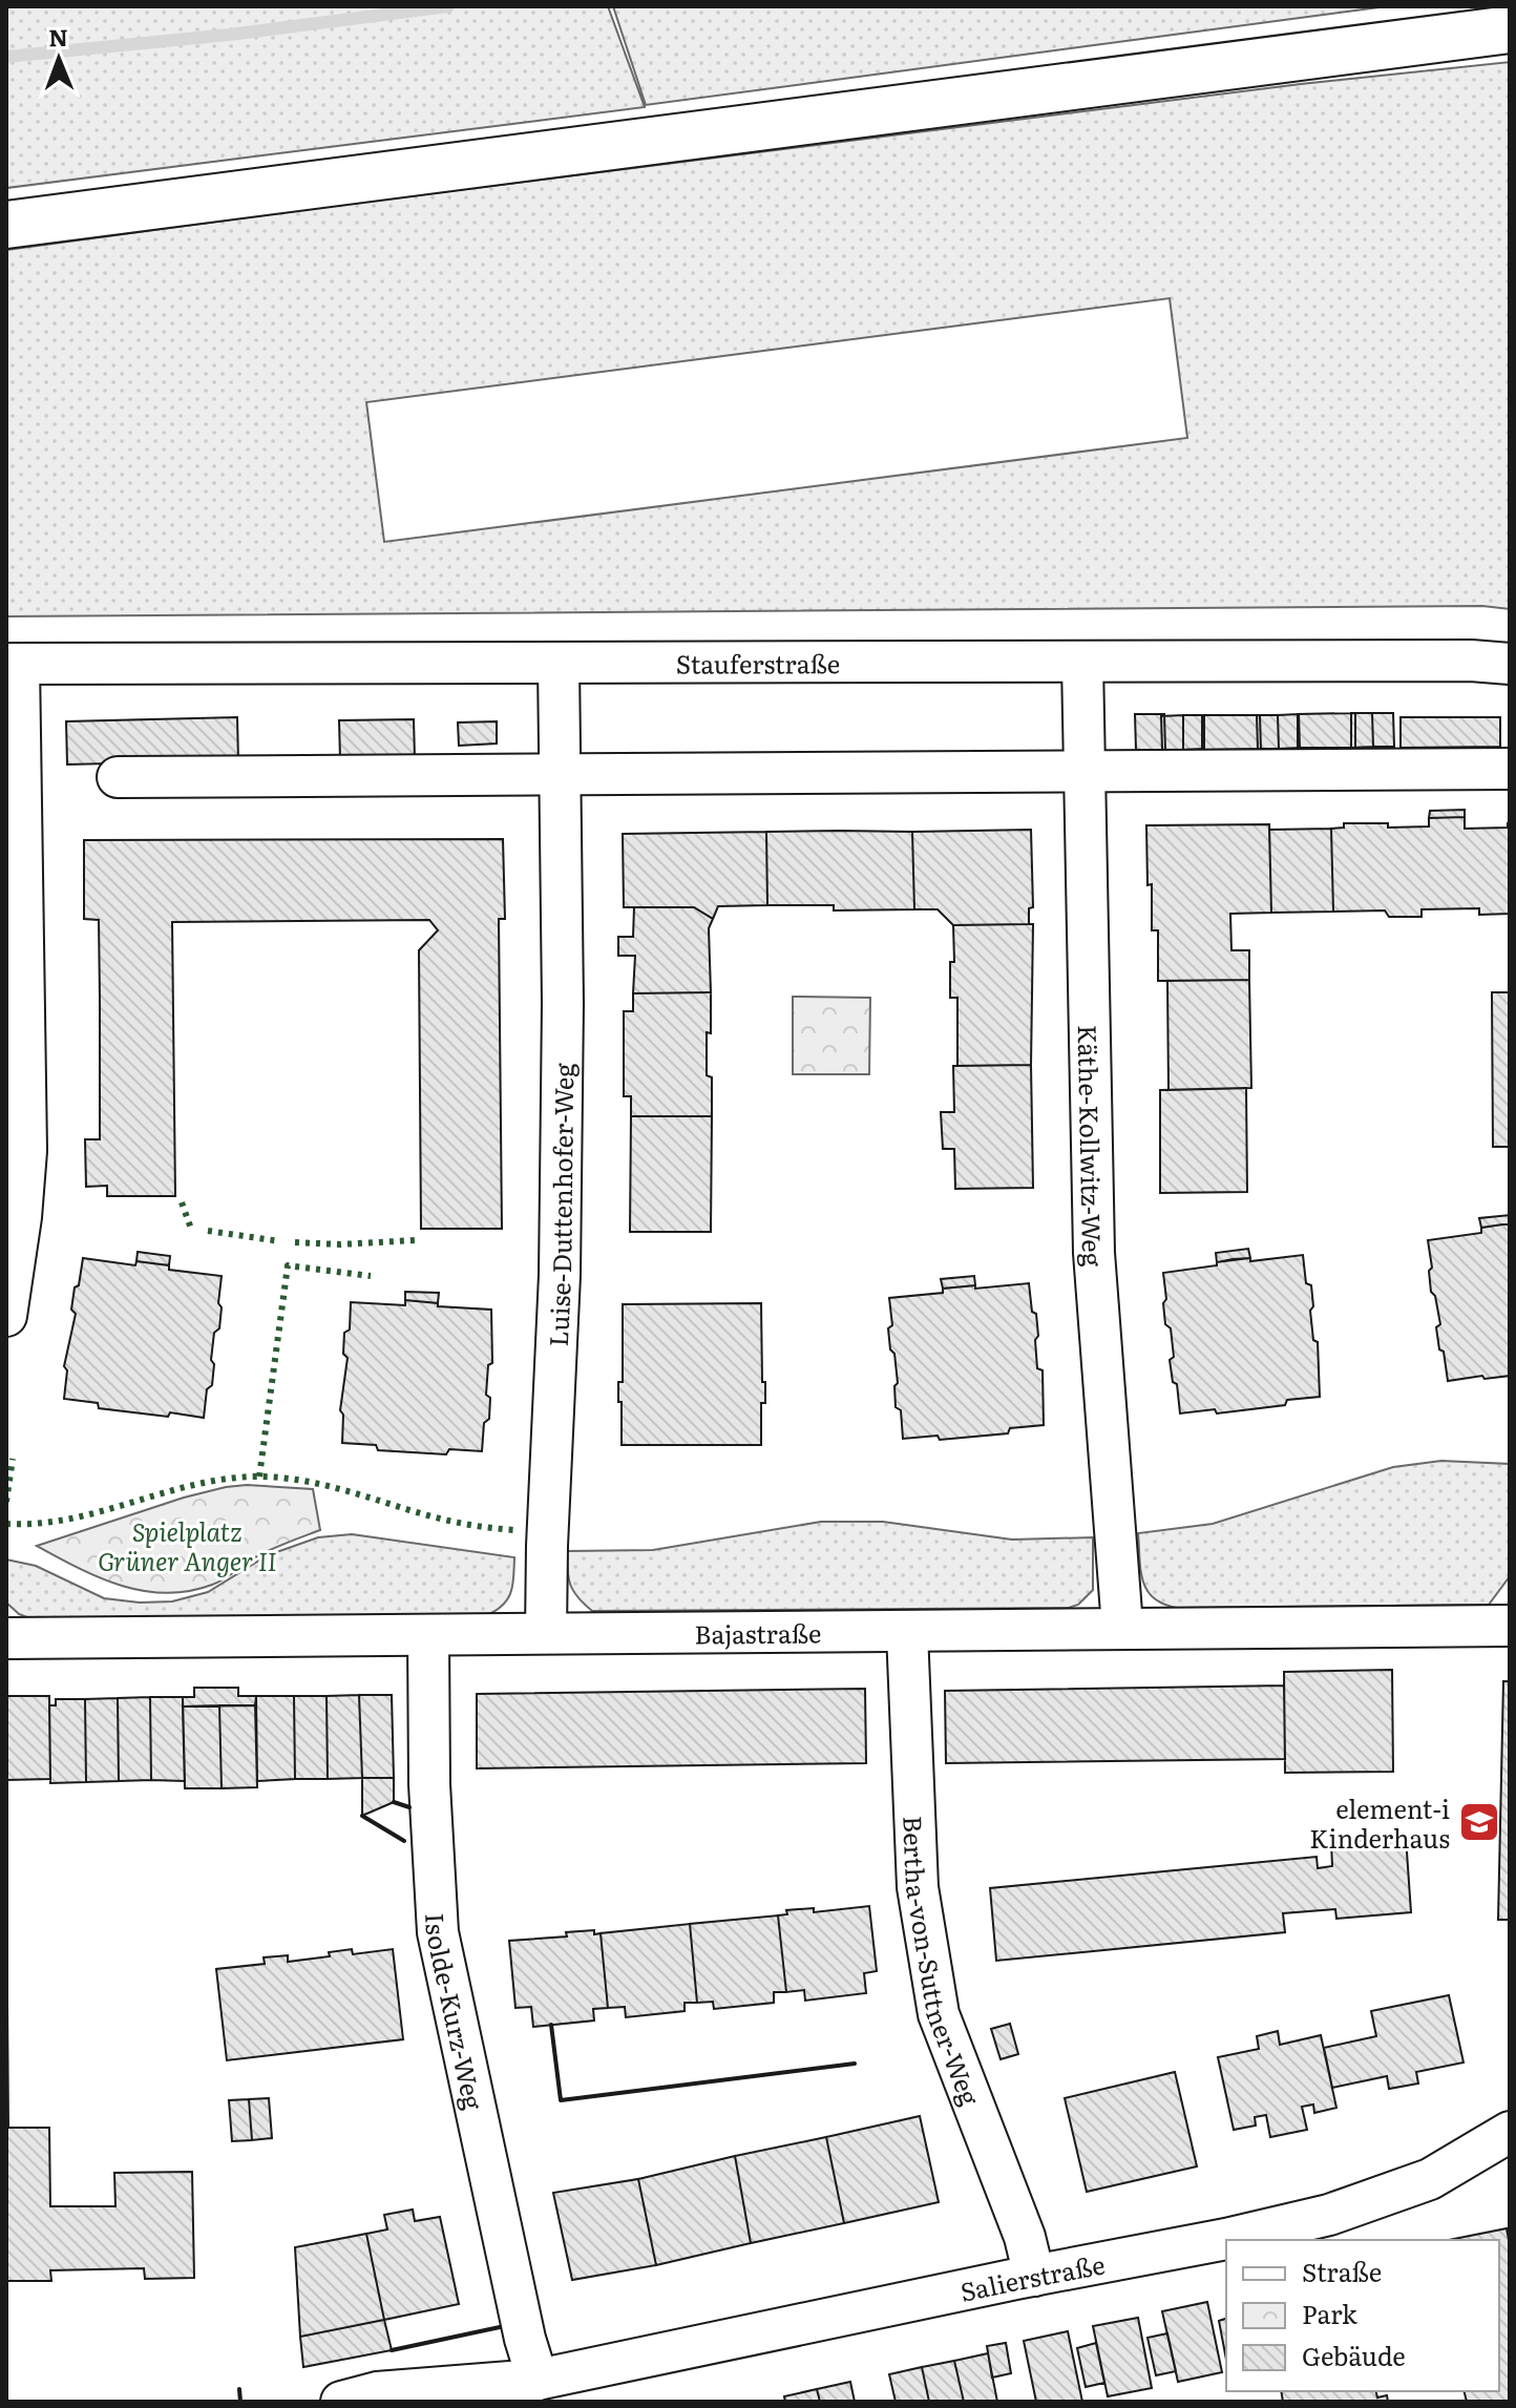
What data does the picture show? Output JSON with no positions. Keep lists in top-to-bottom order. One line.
{"streets":{"street":["Stauferstraße","Käthe-Kollwitz-Weg","Luise-Duttenhofer-Weg","Bajastraße","Bertha-von-Suttner-Weg","Isolde-Kurz-Weg","Salierstraße"]},"crossings":[["Stauferstraße","Käthe-Kollwitz-Weg"],["Stauferstraße","Luise-Duttenhofer-Weg"],["Käthe-Kollwitz-Weg","Bajastraße"],["Luise-Duttenhofer-Weg","Bajastraße"],["Bajastraße","Bertha-von-Suttner-Weg"],["Bajastraße","Isolde-Kurz-Weg"],["Bertha-von-Suttner-Weg","Salierstraße"],["Isolde-Kurz-Weg","Salierstraße"]],"parks":["Spielplatz Grüner Anger II"],"places":{"school or university":["element-i Kinderhaus"]},"legend":["Straße","Park","Gebäude"],"north":"top"}
